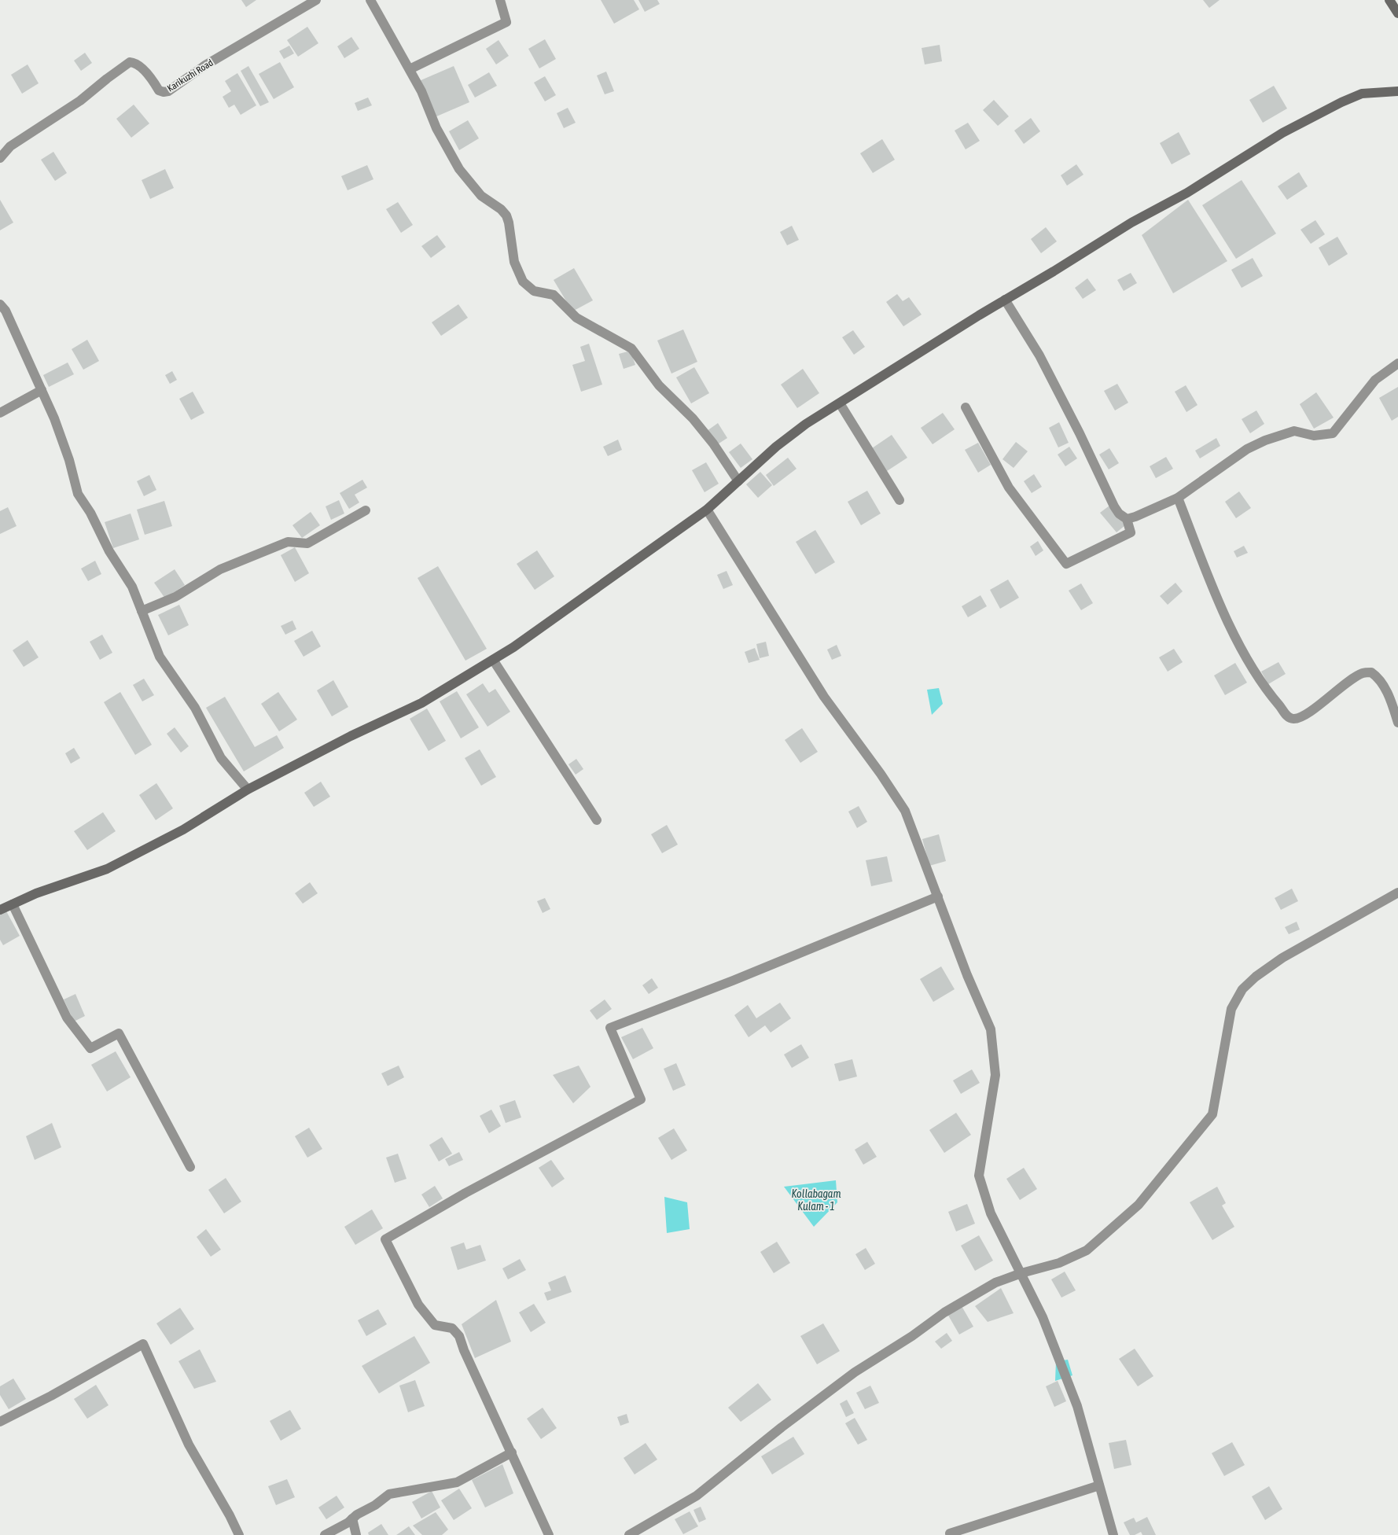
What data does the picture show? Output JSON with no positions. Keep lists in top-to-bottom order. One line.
{"streets":{"street":["Karikuzhi Road"]},"water":["Kollabagam Kulam - 1"]}
